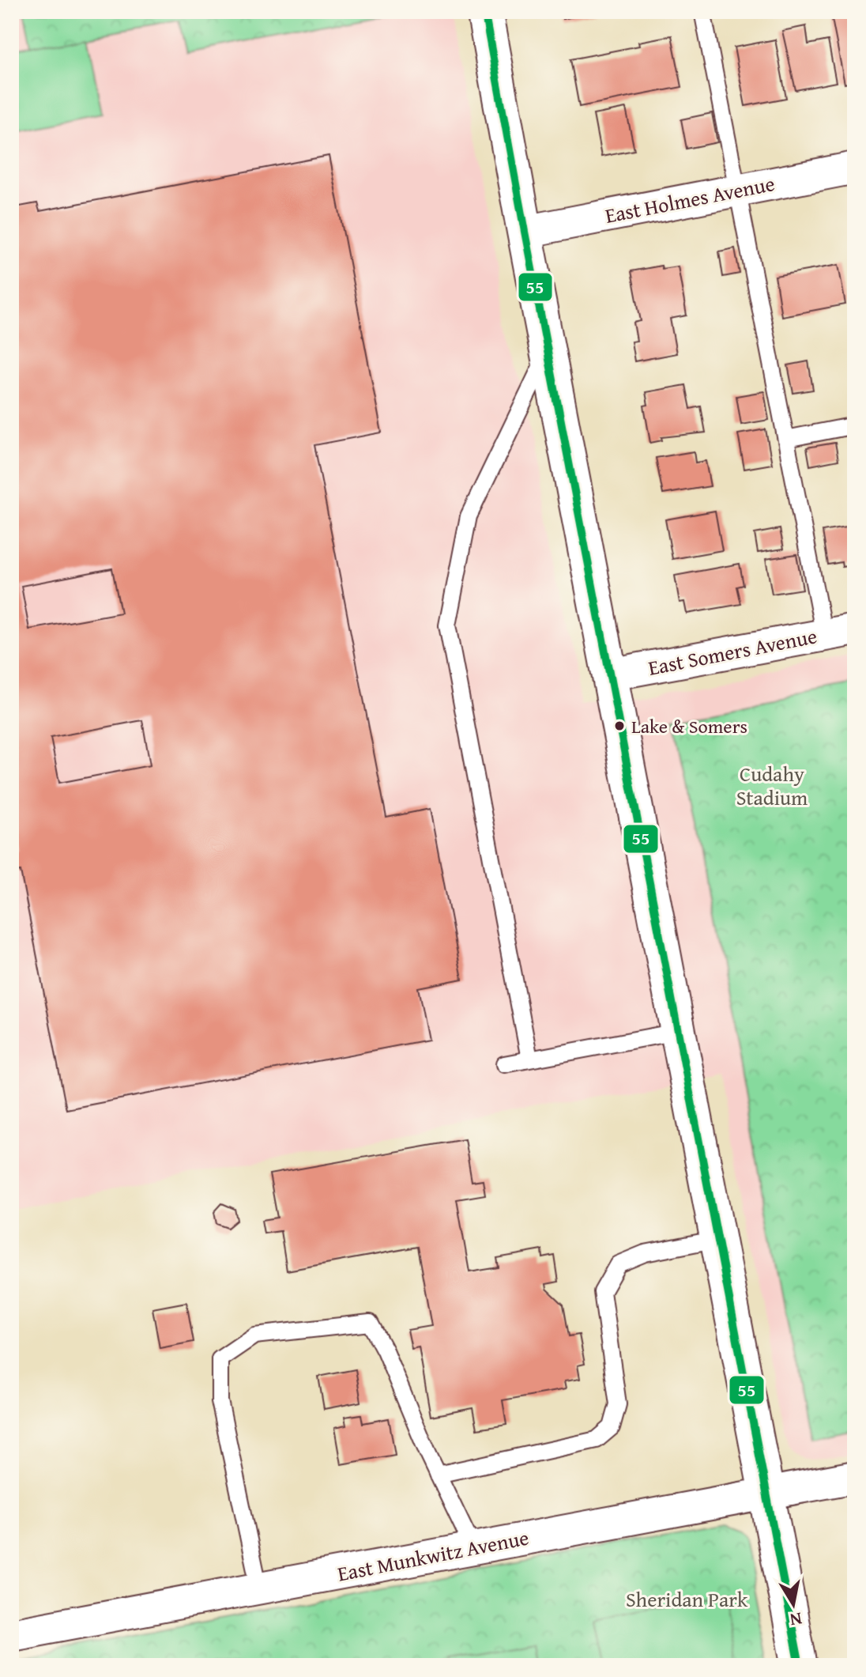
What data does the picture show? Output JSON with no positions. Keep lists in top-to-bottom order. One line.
{"streets":{"street":["East Holmes Avenue","East Somers Avenue","East Munkwitz Avenue"]},"parks":["Cudahy Stadium","Sheridan Park"],"places":["Lake & Somers"],"lines":["transit line 55"],"north":"bottom"}
